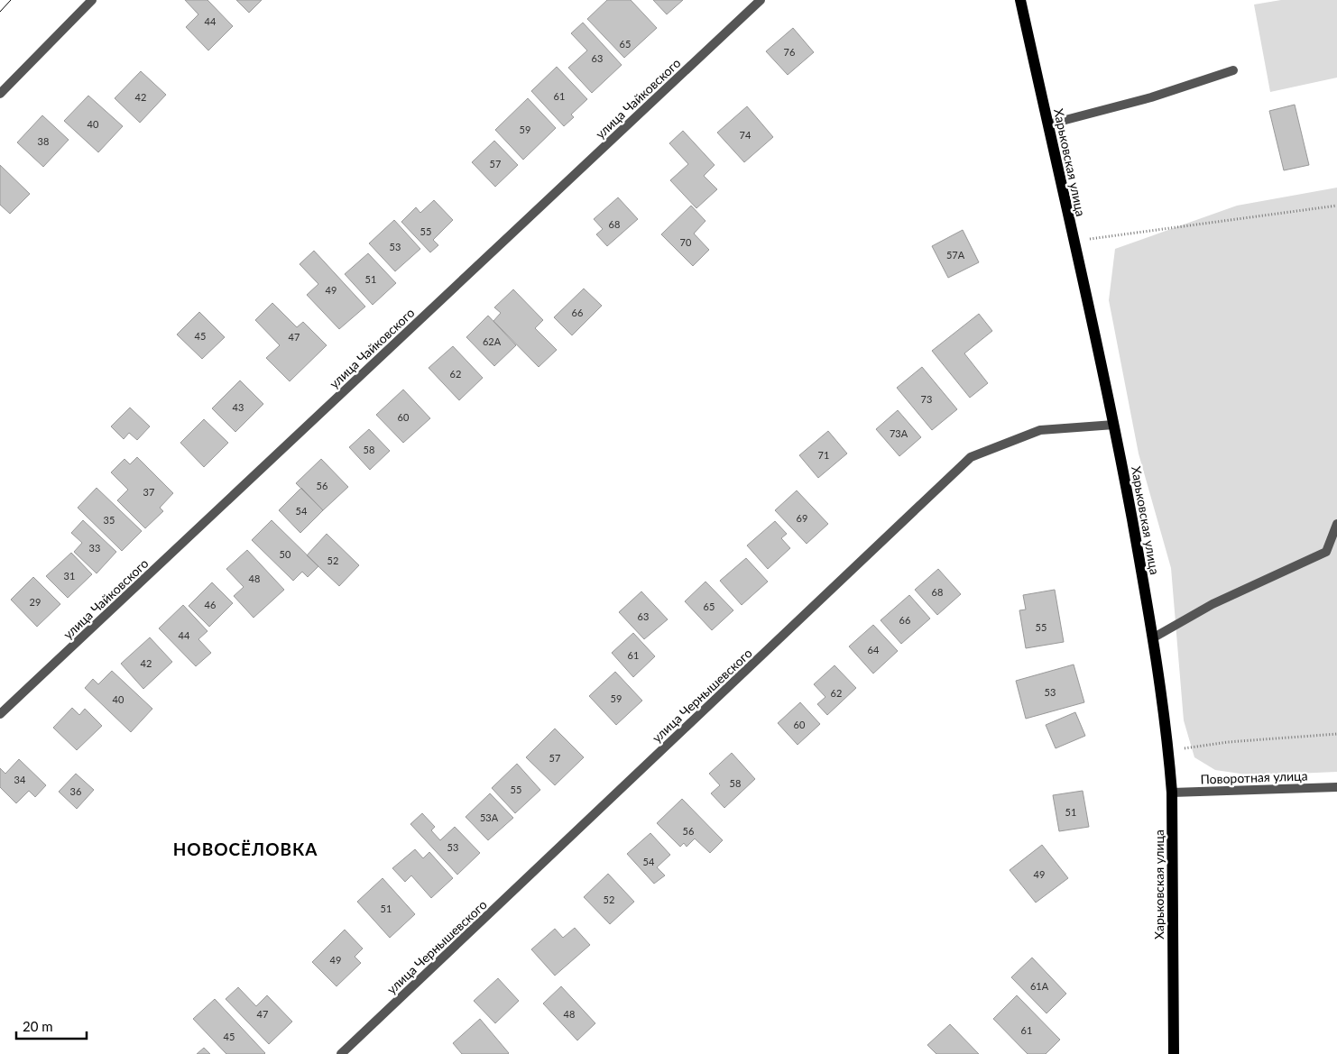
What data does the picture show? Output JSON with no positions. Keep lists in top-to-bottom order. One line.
{"streets":{"main road":["Харьковская улица"],"street":["улица Чайковского","улица Чернышевского","Поворотная улица"]},"crossings":[["Харьковская улица","улица Чернышевского"],["Харьковская улица","Поворотная улица"]],"districts":["НОВОСЁЛОВКА"],"house_numbers":["44","65","76","63","61","42","40","59","74","38","57","68","55","70","53","57А","51","49","66","45","47","62А","62","73","43","60","73А","58","71","56","37","54","69","35","33","50","52","31","48","68","29","46","65","63","66","55","44","64","61","42","53","62","59","40","60","57","34","58","55","36","51","53А","56","53","54","49","52","51","49","61А","47","48","61","45"],"scale_bar":"20 m"}
